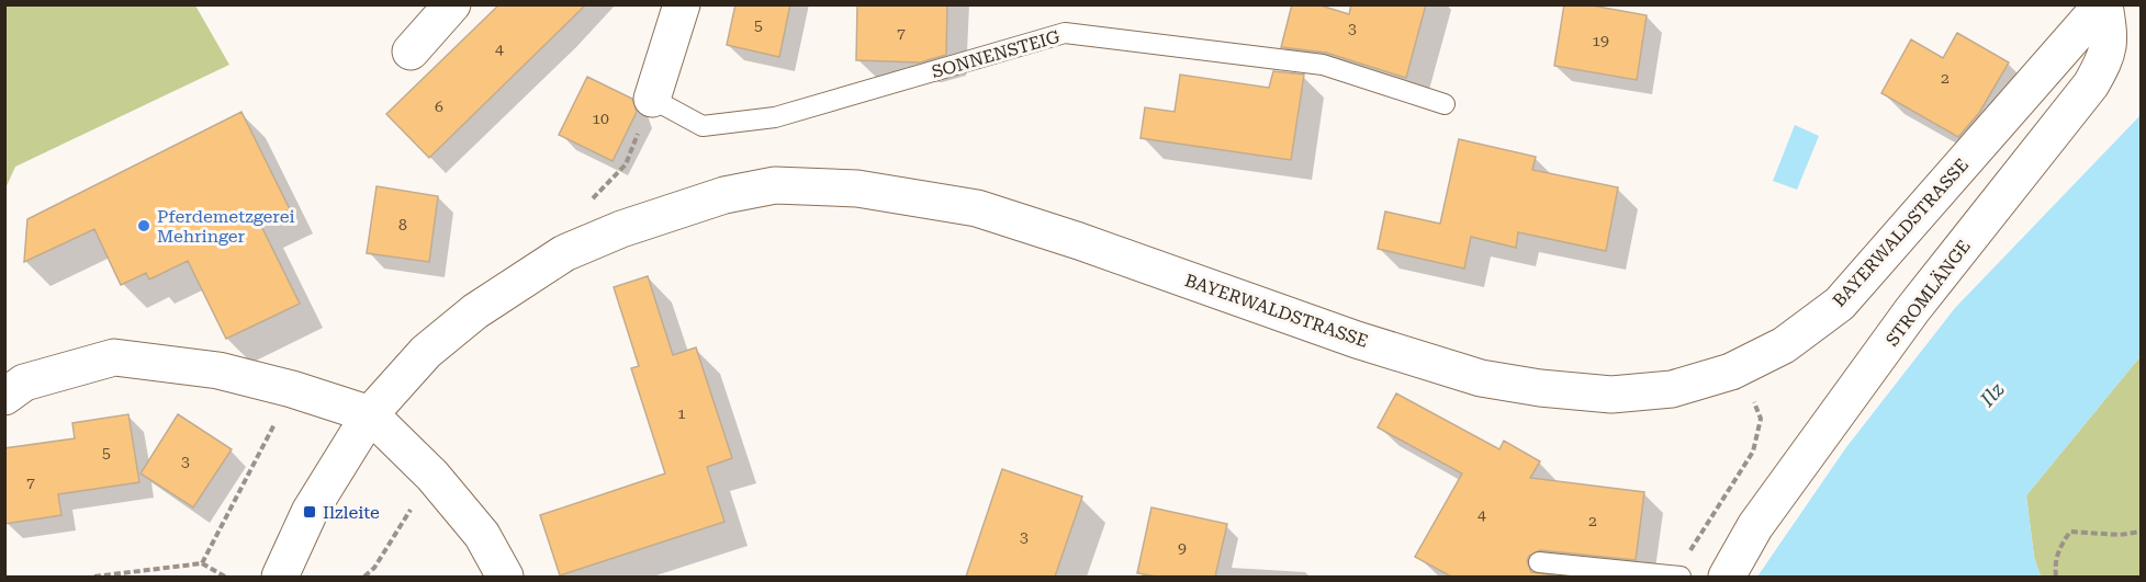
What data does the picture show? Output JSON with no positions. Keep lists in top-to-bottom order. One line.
{"streets":{"main road":["BAYERWALDSTRASSE","STROMLÄNGE"],"lane":["SONNENSTEIG"]},"crossings":[["BAYERWALDSTRASSE","STROMLÄNGE"]],"water":["Ilz"],"places":{"other":["Pferdemetzgerei Mehringer"],"transit":["Ilzleite"]},"house_numbers":["5","3","7","19","4","2","6","10","8","1","5","3","7","4","2","3","9"]}
